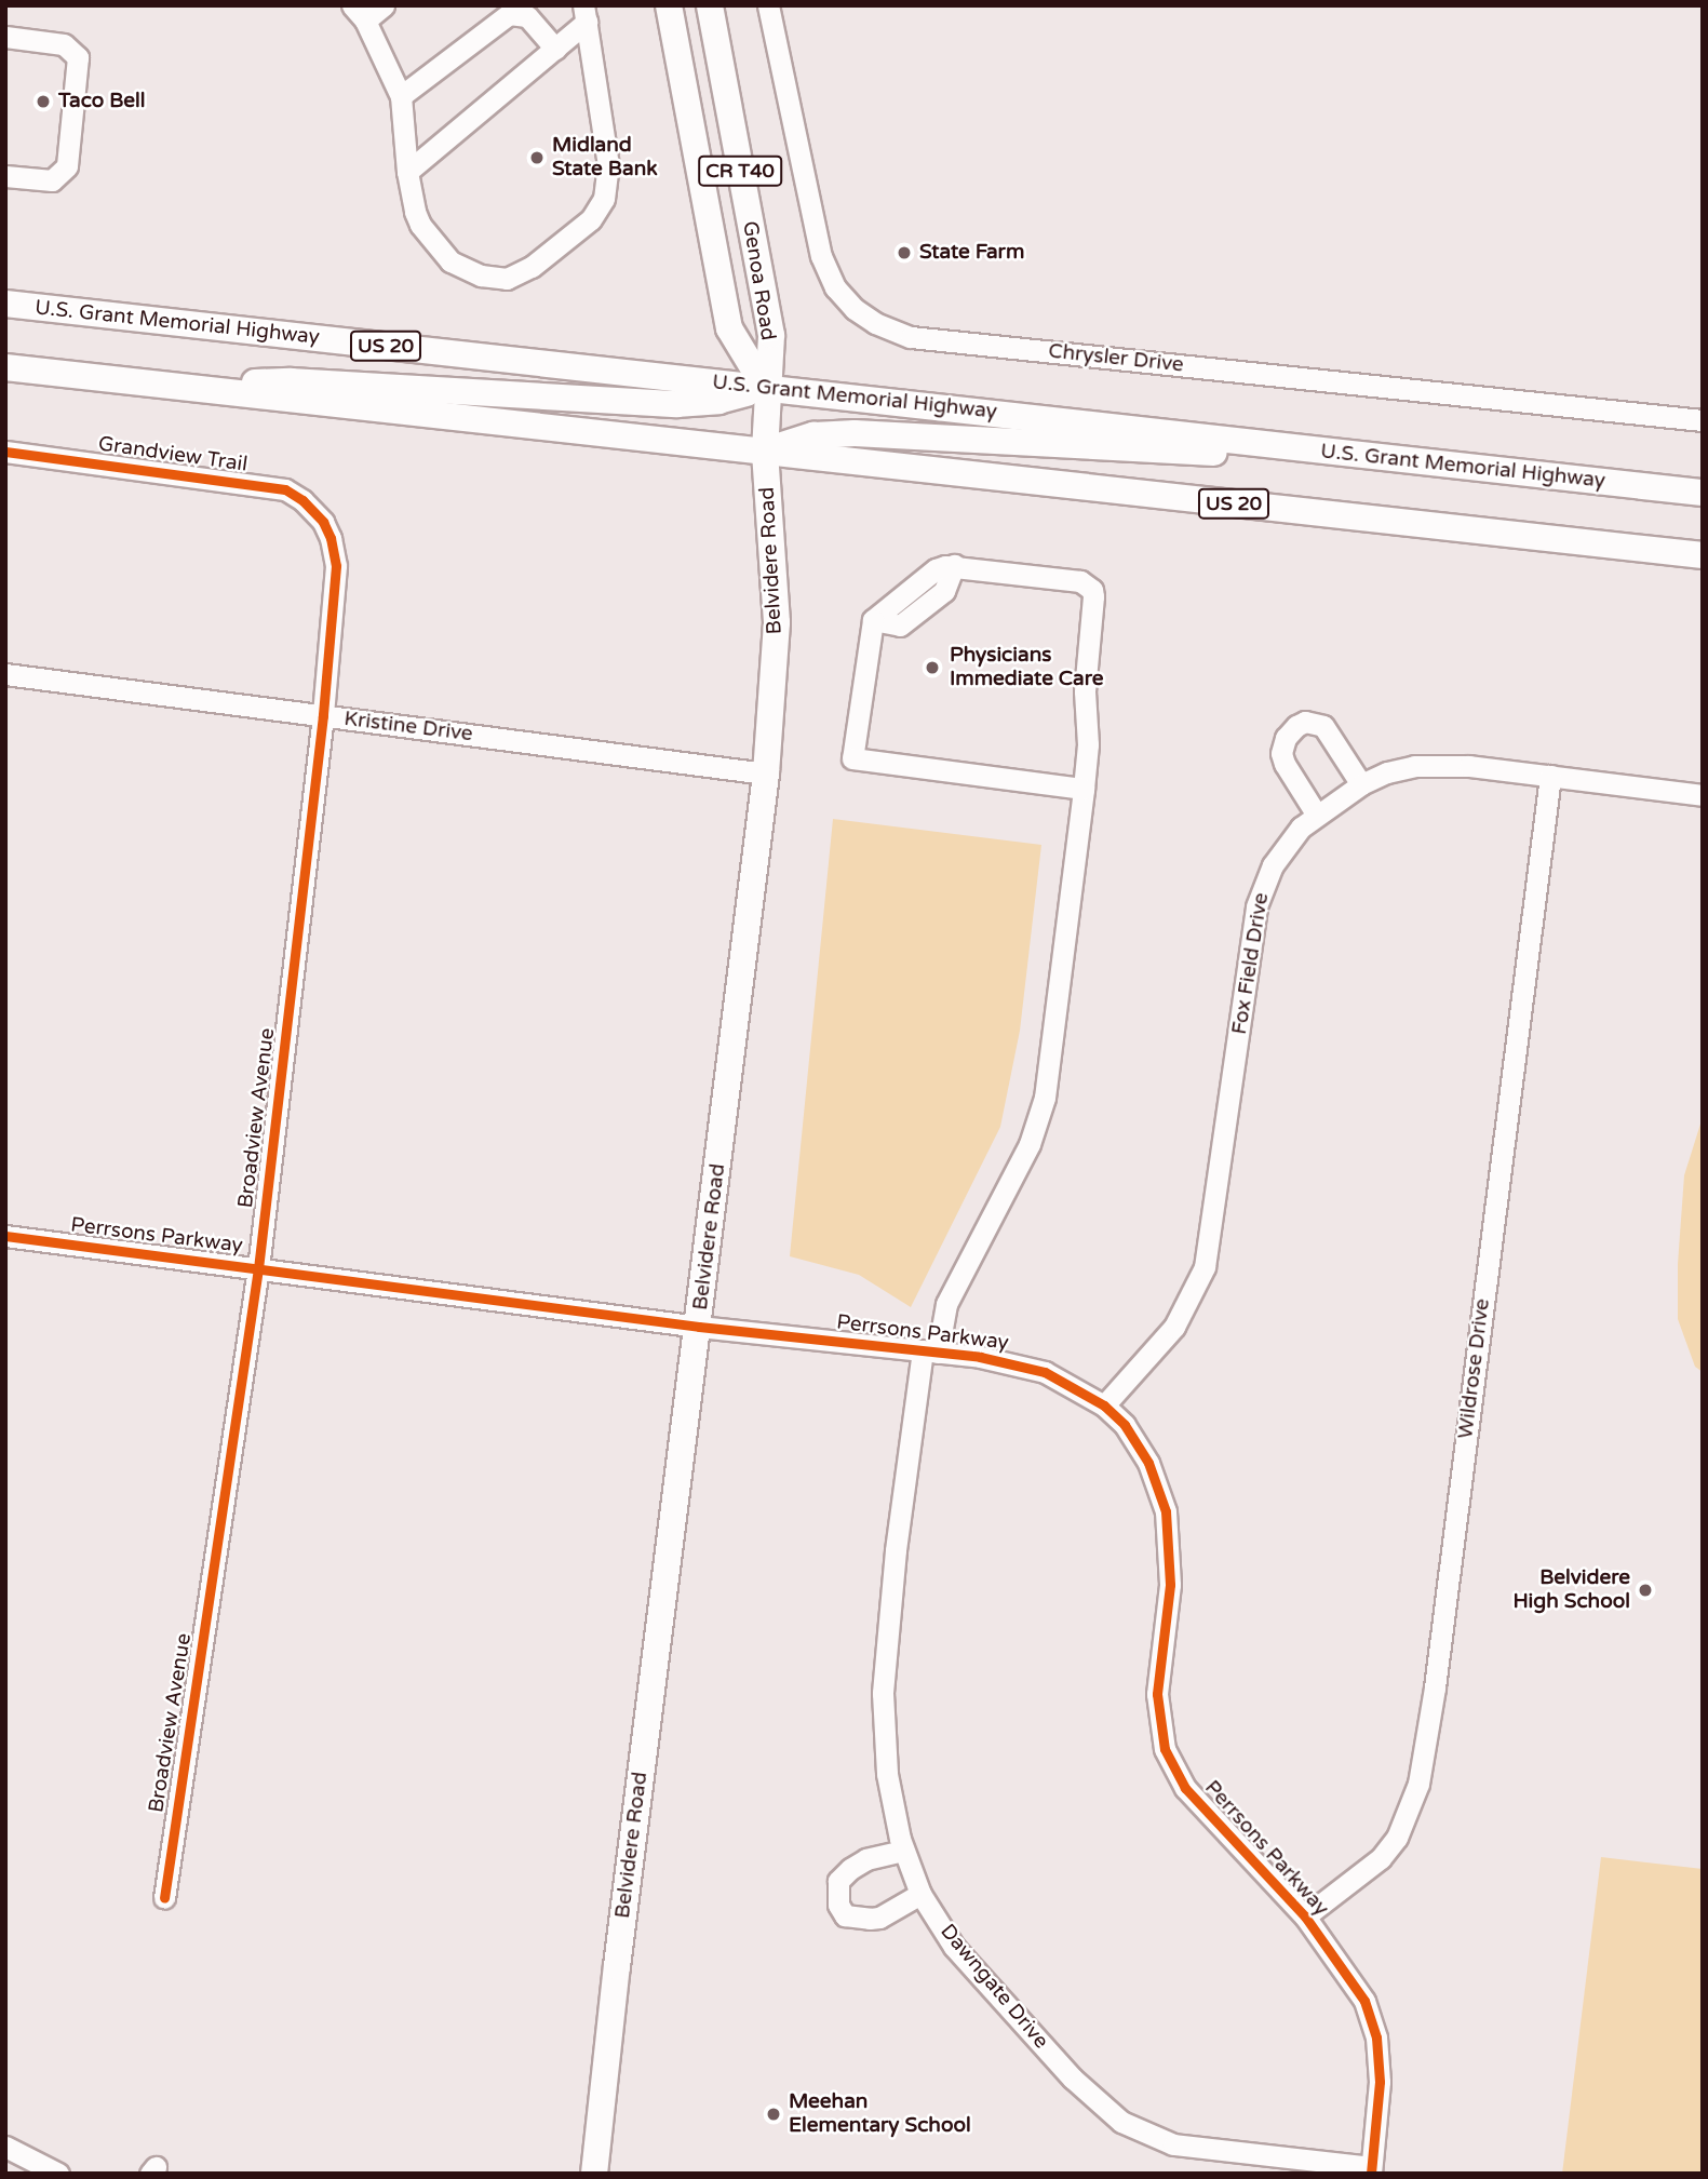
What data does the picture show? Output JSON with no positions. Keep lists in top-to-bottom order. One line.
{"streets":{"main road":["CR T40","Genoa Road","U.S. Grant Memorial Highway","US 20","Belvidere Road"],"street":["Chrysler Drive","Grandview Trail","Kristine Drive","Fox Field Drive","Broadview Avenue","Perrsons Parkway","Wildrose Drive","Dawngate Drive"]},"crossings":[["Genoa Road","U.S. Grant Memorial Highway"],["Genoa Road","Belvidere Road"],["U.S. Grant Memorial Highway","Belvidere Road"],["US 20","Belvidere Road"],["Grandview Trail","Broadview Avenue"],["Belvidere Road","Kristine Drive"],["Belvidere Road","Perrsons Parkway"],["Kristine Drive","Broadview Avenue"],["Fox Field Drive","Perrsons Parkway"],["Fox Field Drive","Wildrose Drive"],["Broadview Avenue","Perrsons Parkway"],["Perrsons Parkway","Wildrose Drive"],["Perrsons Parkway","Dawngate Drive"]],"places":["Taco Bell","Midland State Bank","State Farm","Physicians Immediate Care","Belvidere High School","Meehan Elementary School"]}
